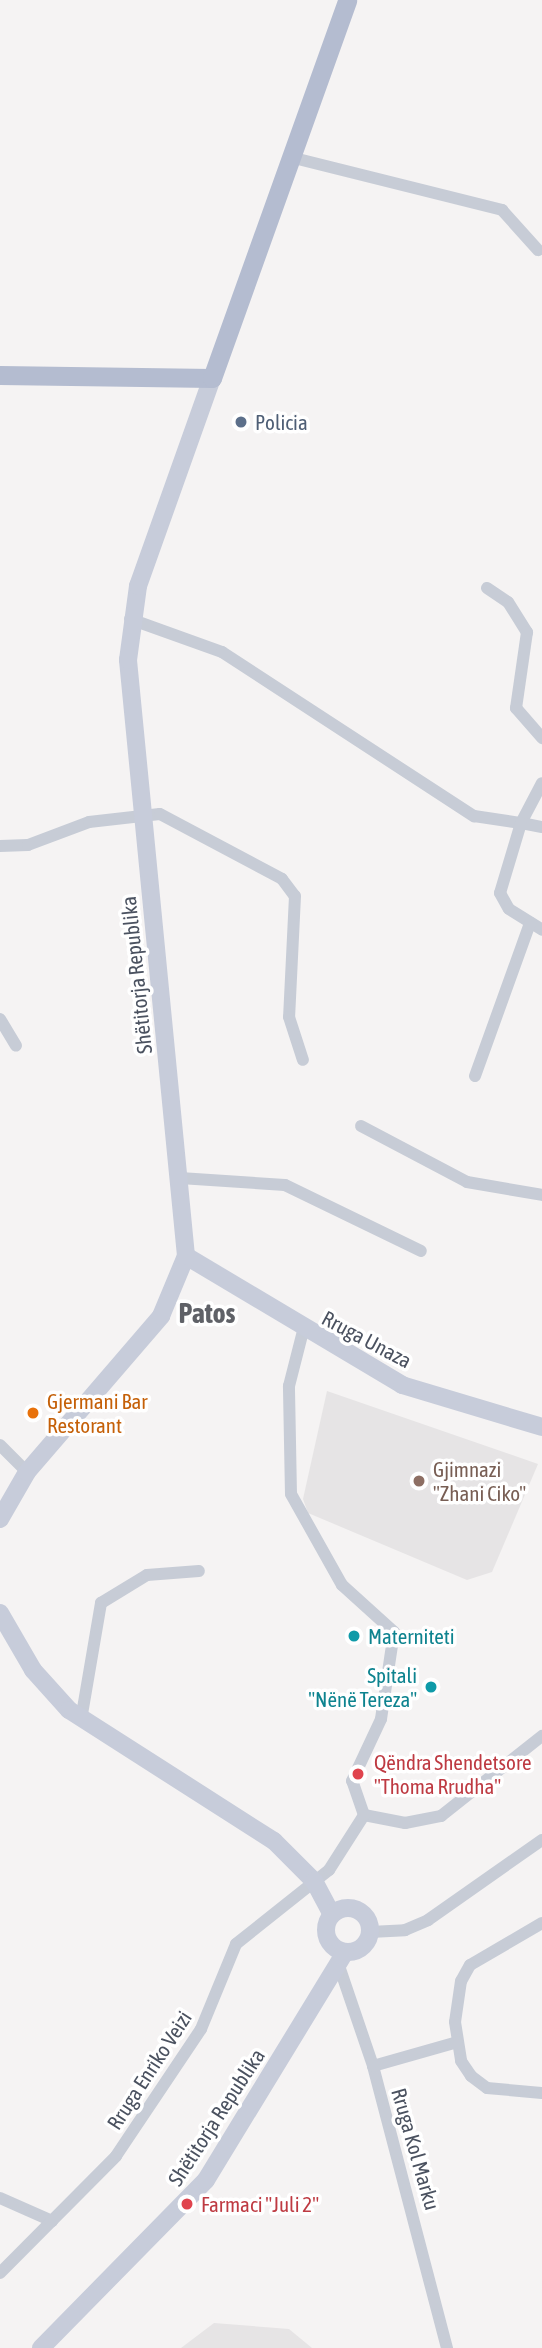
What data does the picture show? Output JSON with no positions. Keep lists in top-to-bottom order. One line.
{"streets":{"main road":["Shëtitorja Republika","Rruga Unaza"],"street":["Rruga Enriko Veizi","Rruga Kol Marku"]},"crossings":[["Shëtitorja Republika","Rruga Unaza"],["Shëtitorja Republika","Rruga Kol Marku"]],"districts":["Patos"],"places":["Policia","Gjermani Bar Restorant","Gjimnazi \"Zhani Ciko\"","Materniteti","Spitali \"Nënë Tereza\"","Qëndra Shendetsore \"Thoma Rrudha\"","Farmaci \"Juli 2\""]}
